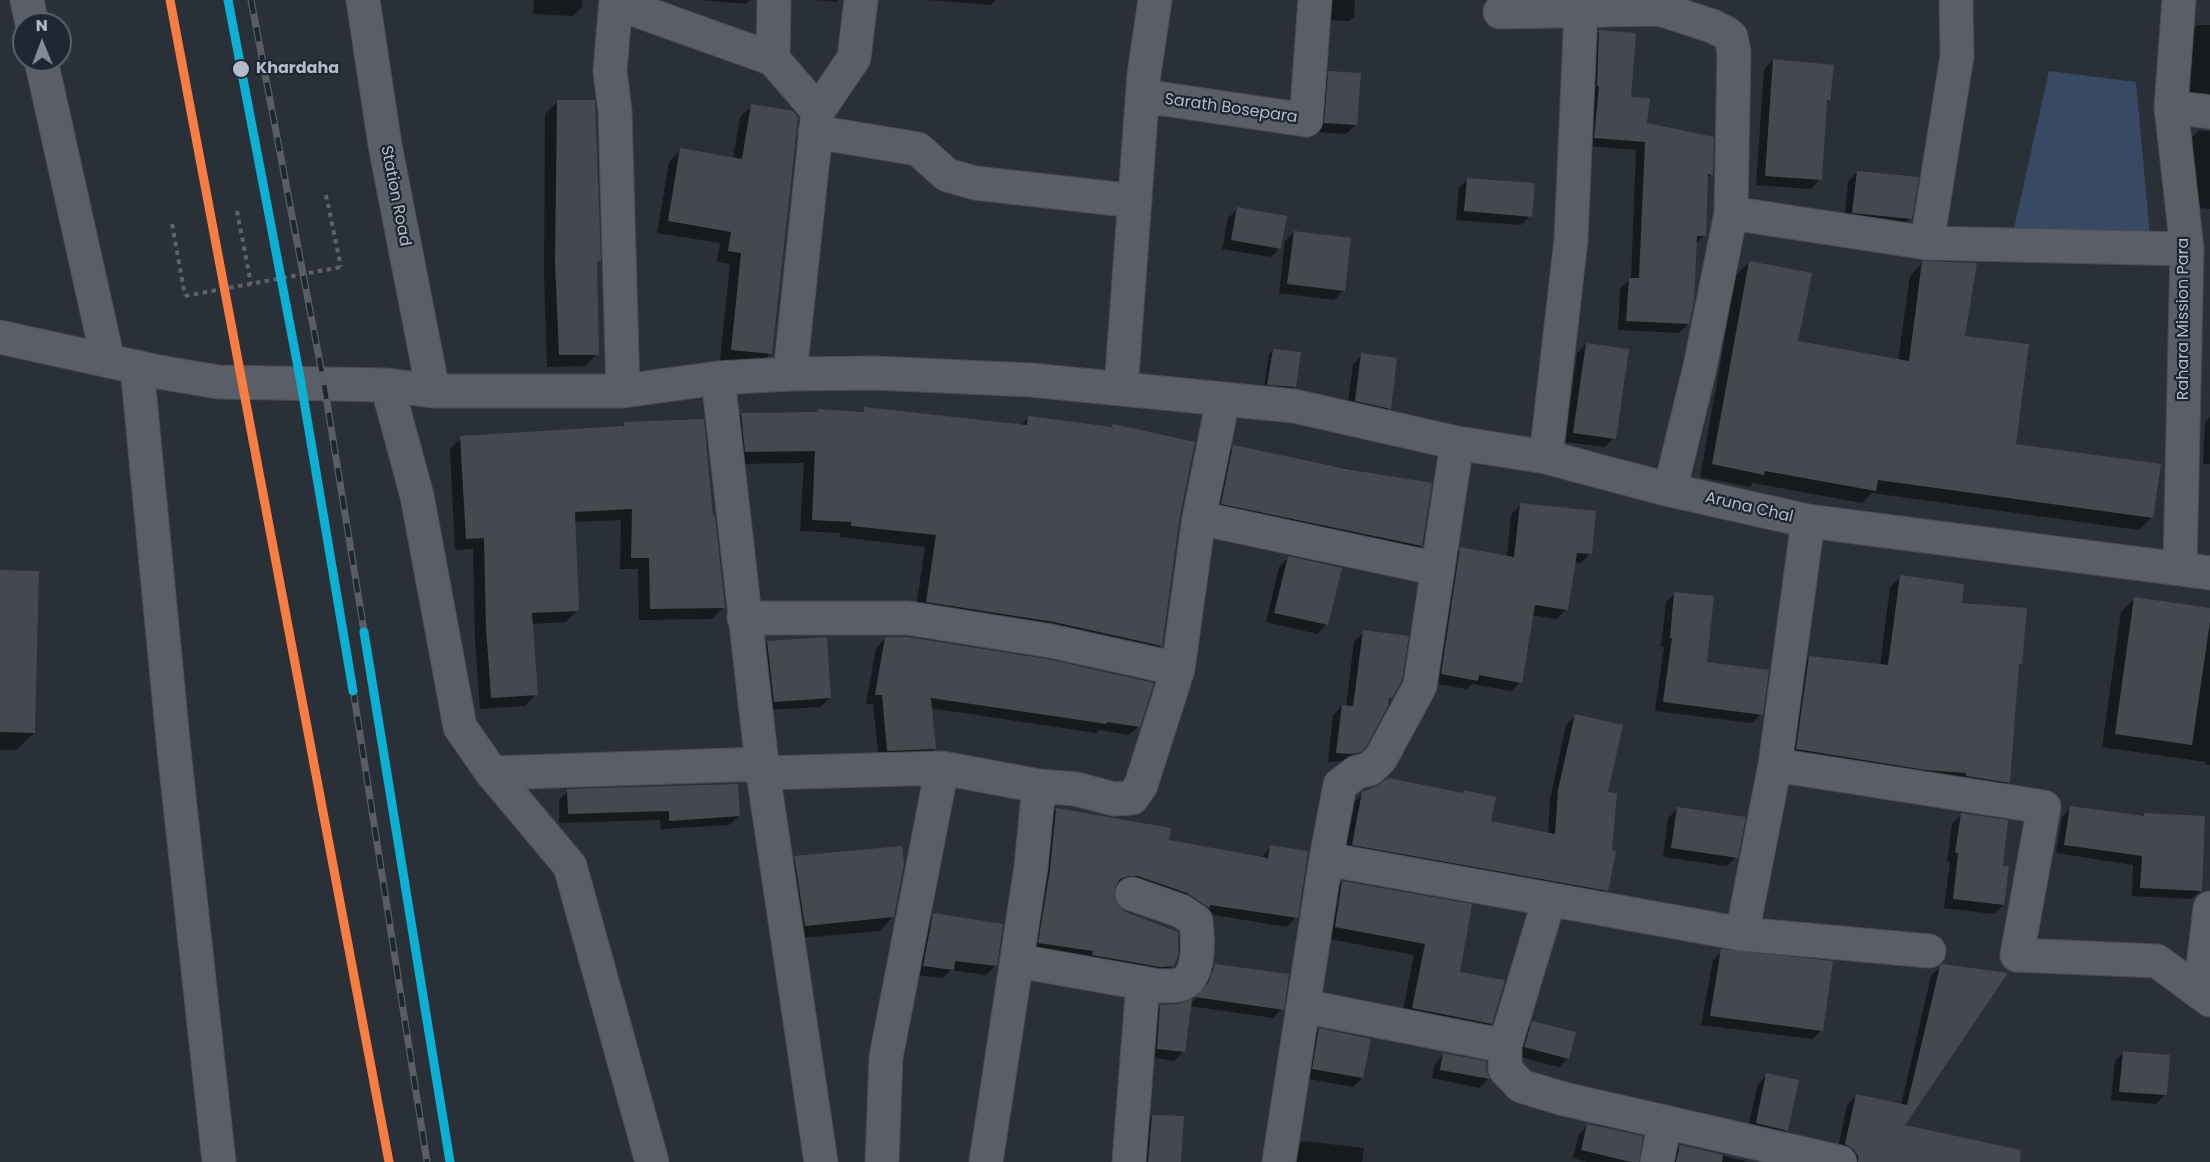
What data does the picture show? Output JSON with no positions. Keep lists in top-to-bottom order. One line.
{"streets":{"street":["Sarath Bosepara","Station Road","Rahara Mission Para","Aruna Chal"]},"crossings":[["Station Road","Aruna Chal"],["Rahara Mission Para","Aruna Chal"]],"places":["Khardaha"],"north":"top"}
